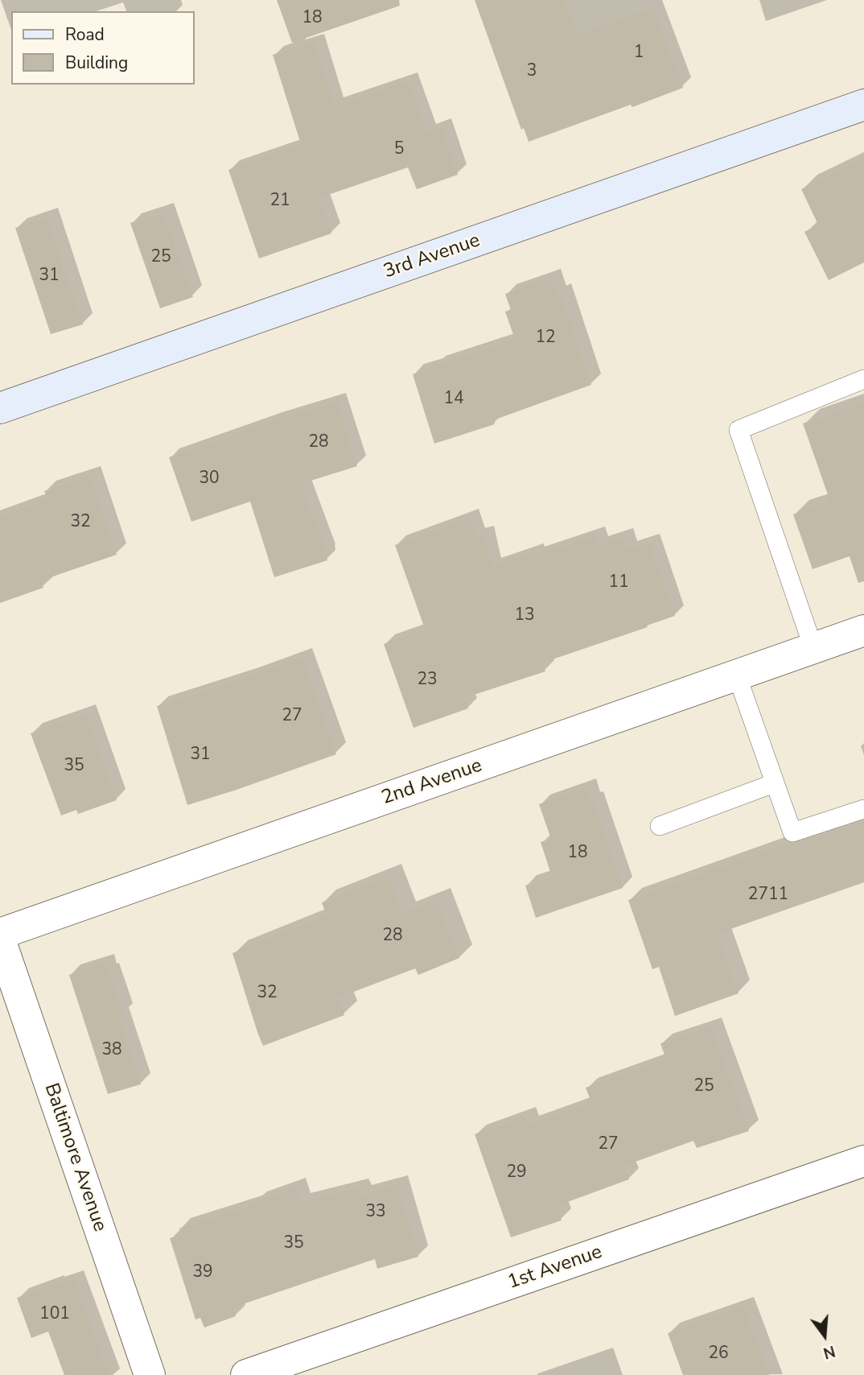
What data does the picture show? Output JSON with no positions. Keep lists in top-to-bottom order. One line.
{"streets":{"street":["3rd Avenue","2nd Avenue","Baltimore Avenue","1st Avenue"]},"house_numbers":["18","1","3","5","21","25","31","12","14","28","30","32","11","13","23","27","31","35","18","2711","28","32","38","25","27","29","33","35","39","101","26"],"legend":["Road","Building"],"north":"bottom"}
